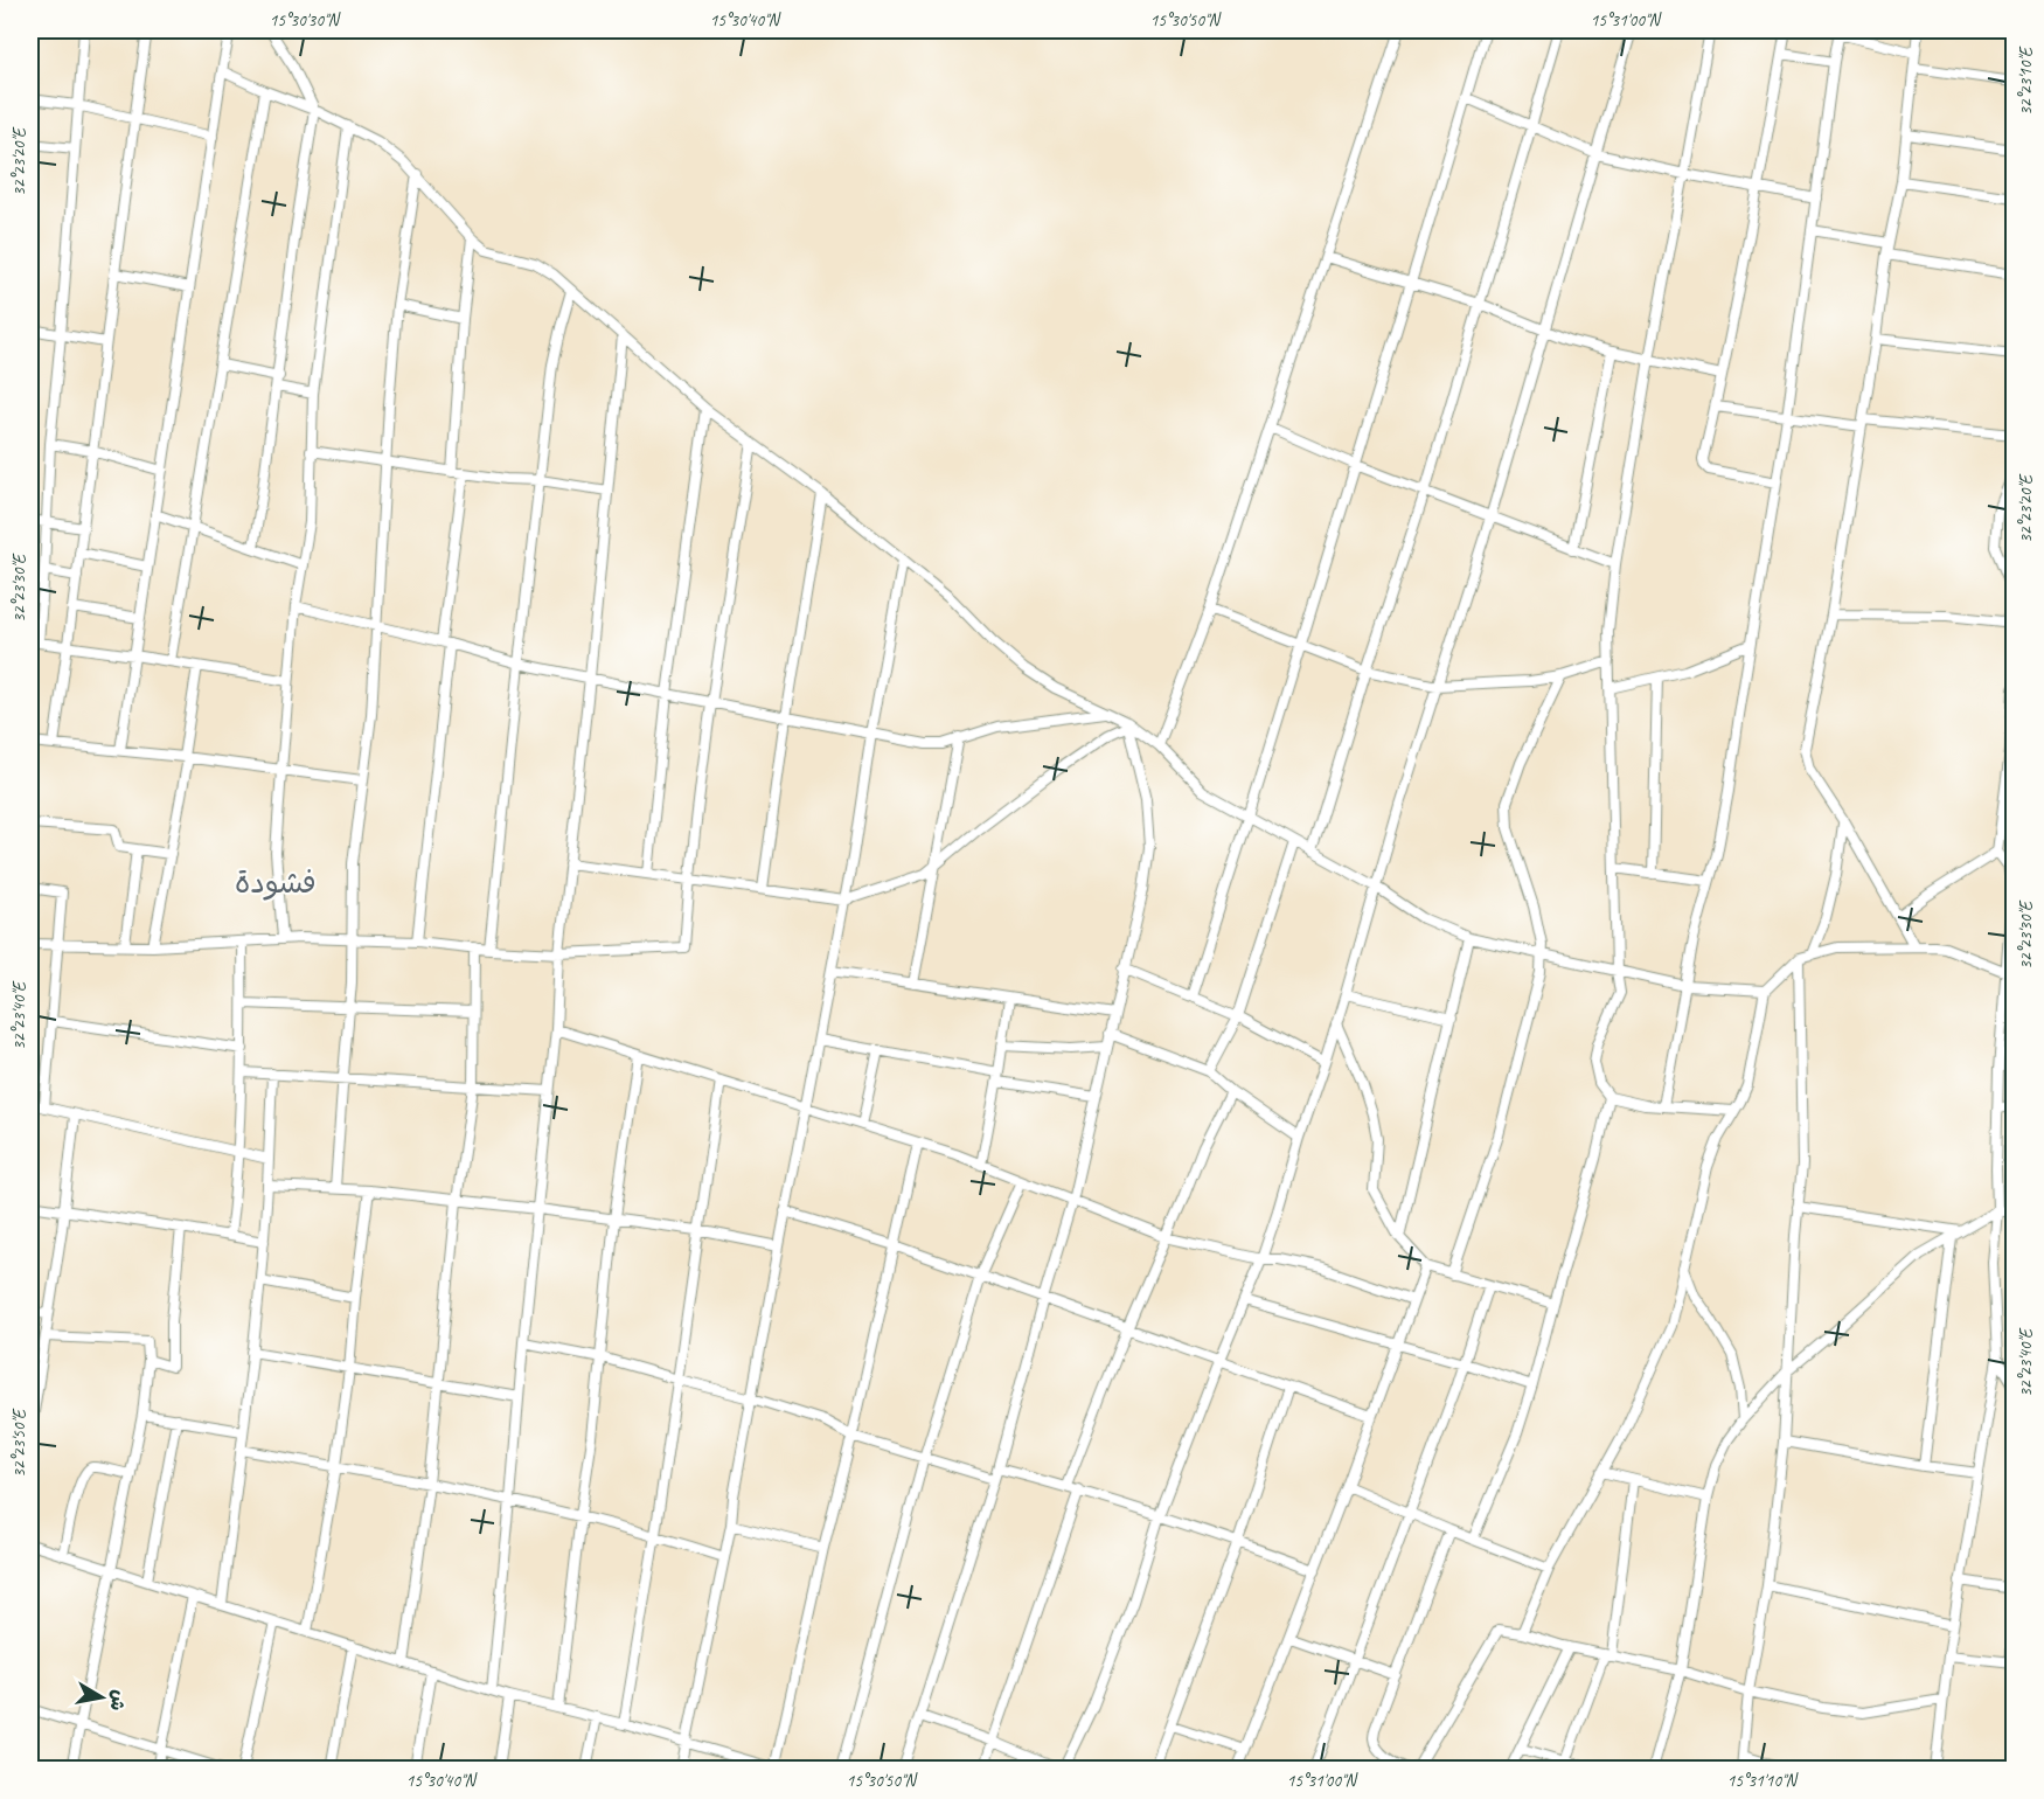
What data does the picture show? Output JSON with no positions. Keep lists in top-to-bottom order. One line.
{"districts":["فشودة"],"north":"right","coordinates":["15°30'30\"N","15°30'40\"N","15°30'50\"N","15°31'00\"N","32°23'10\"E","32°23'20\"E","32°23'30\"E","32°23'40\"E","32°23'50\"E","15°31'10\"N"]}
